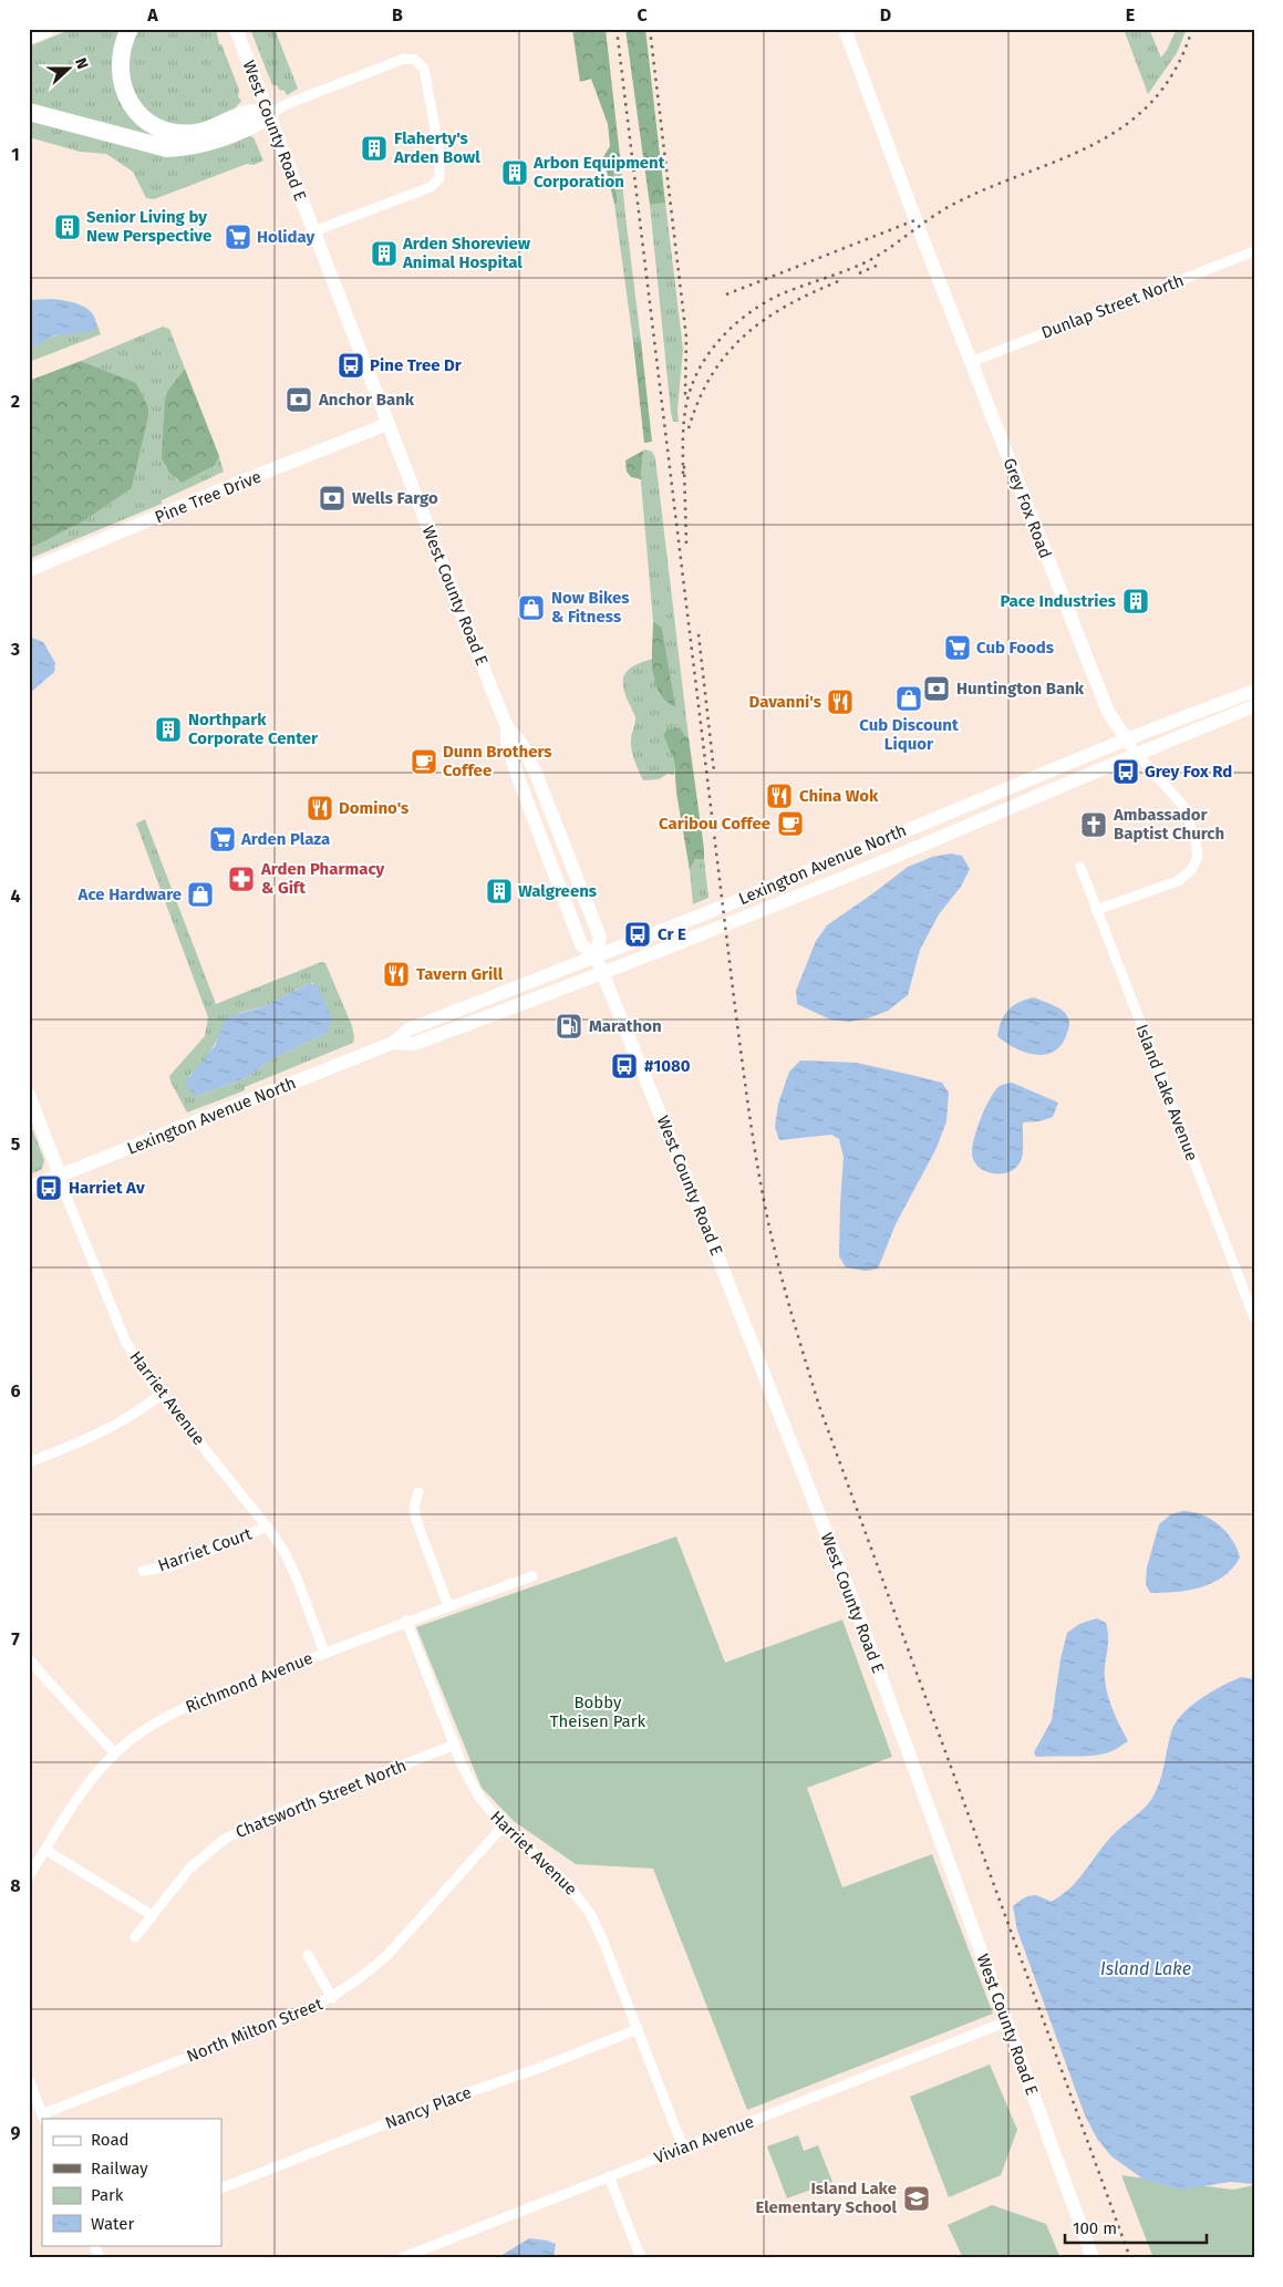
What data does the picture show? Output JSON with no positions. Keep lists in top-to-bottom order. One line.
{"streets":{"street":["West County Road E","Dunlap Street North","Pine Tree Drive","Grey Fox Road","Lexington Avenue North","Island Lake Avenue","Harriet Avenue","Harriet Court","Richmond Avenue","Chatsworth Street North","North Milton Street","Nancy Place","Vivian Avenue"]},"crossings":[["West County Road E","Pine Tree Drive"],["West County Road E","Lexington Avenue North"],["West County Road E","Vivian Avenue"],["Dunlap Street North","Grey Fox Road"],["Grey Fox Road","Lexington Avenue North"],["Grey Fox Road","Island Lake Avenue"],["Lexington Avenue North","Harriet Avenue"],["Harriet Avenue","Harriet Court"],["Harriet Avenue","Richmond Avenue"],["Harriet Avenue","Chatsworth Street North"],["Harriet Avenue","North Milton Street"],["Harriet Avenue","Nancy Place"],["Harriet Avenue","Vivian Avenue"]],"water":["Island Lake"],"parks":["Bobby Theisen Park"],"places":{"building":["Flaherty's Arden Bowl","Arbon Equipment Corporation","Senior Living by New Perspective","Arden Shoreview Animal Hospital","Pace Industries","Northpark Corporate Center","Walgreens"],"supermarket":["Holiday","Cub Foods","Arden Plaza"],"bus stop":["Pine Tree Dr","Grey Fox Rd","Cr E","#1080","Harriet Av"],"bank":["Anchor Bank","Wells Fargo","Huntington Bank"],"shop":["Now Bikes & Fitness","Cub Discount Liquor","Ace Hardware"],"restaurant":["Davanni's","China Wok","Domino's","Tavern Grill"],"cafe":["Dunn Brothers Coffee","Caribou Coffee"],"church":["Ambassador Baptist Church"],"pharmacy":["Arden Pharmacy & Gift"],"fuel station":["Marathon"],"school or university":["Island Lake Elementary School"]},"legend":["Road","Railway","Park","Water"],"scale_bar":"100 m","north":"right","grid":{"columns":["A","B","C","D","E"],"rows":["1","2","3","4","5","6","7","8","9"]}}
